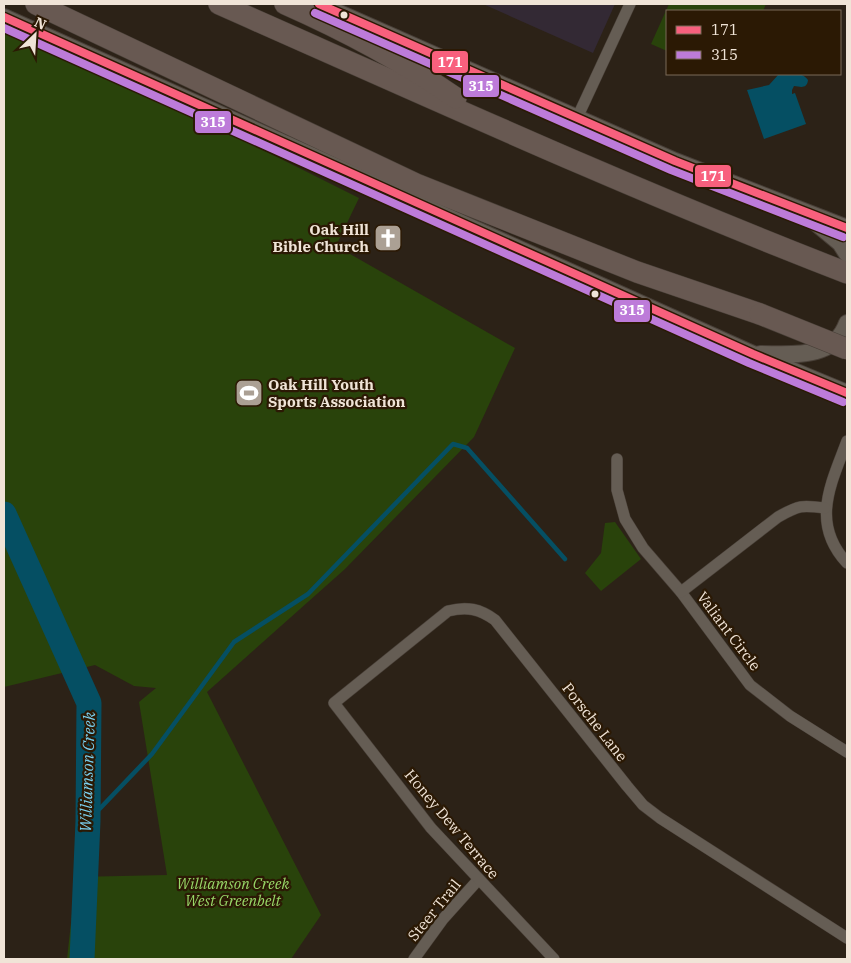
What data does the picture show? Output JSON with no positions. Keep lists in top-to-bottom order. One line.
{"streets":{"street":["Valiant Circle","Porsche Lane","Honey Dew Terrace","Steer Trail"]},"crossings":[["Porsche Lane","Honey Dew Terrace"],["Honey Dew Terrace","Steer Trail"]],"water":["Williamson Creek"],"parks":["Williamson Creek West Greenbelt"],"places":{"church":["Oak Hill Bible Church"],"sports":["Oak Hill Youth Sports Association"]},"lines":["transit line 171","transit line 315"],"legend":["171","315"],"north":"top right"}
